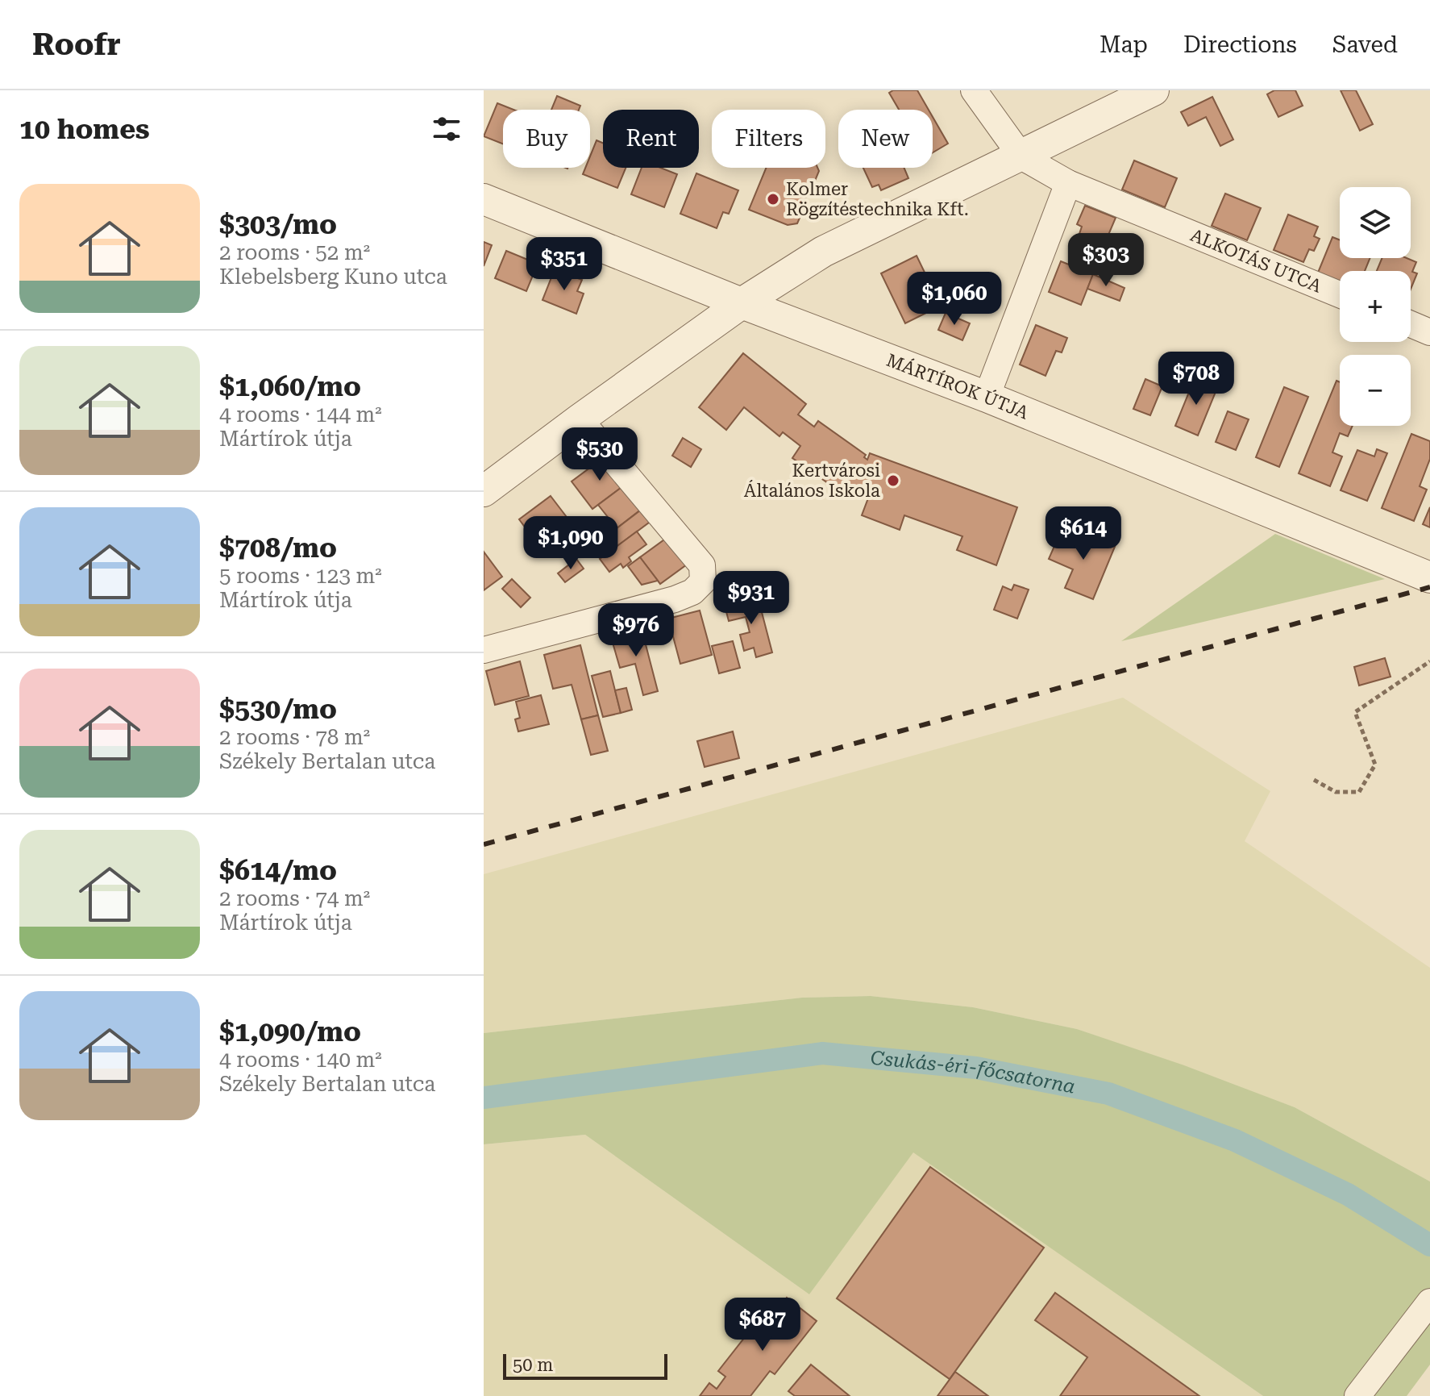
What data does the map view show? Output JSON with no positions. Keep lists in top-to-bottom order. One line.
{"streets":{"street":["ALKOTÁS UTCA","MÁRTÍROK ÚTJA"]},"water":["Csukás-éri-főcsatorna"],"places":["Kolmer Rögzítéstechnika Kft.","Kertvárosi Általános Iskola"],"scale_bar":"50 m","page":{"header":"Roofr","nav":["Map","Directions","Saved"],"heading":"10 homes","chip":["Buy","Rent","Filters","New"],"list":[{"name":"$303/mo","note":"2 rooms · 52 m² · Klebelsberg Kuno utca"},{"name":"$1,060/mo","note":"4 rooms · 144 m² · Mártírok útja"},{"name":"$708/mo","note":"5 rooms · 123 m² · Mártírok útja"},{"name":"$530/mo","note":"2 rooms · 78 m² · Székely Bertalan utca"},{"name":"$614/mo","note":"2 rooms · 74 m² · Mártírok útja"},{"name":"$1,090/mo","note":"4 rooms · 140 m² · Székely Bertalan utca"}],"map_buttons":["+","−"],"price":["$303","$351","$1,060","$708","$530","$614","$1,090","$931","$976","$687"],"scale":"50 m"}}
